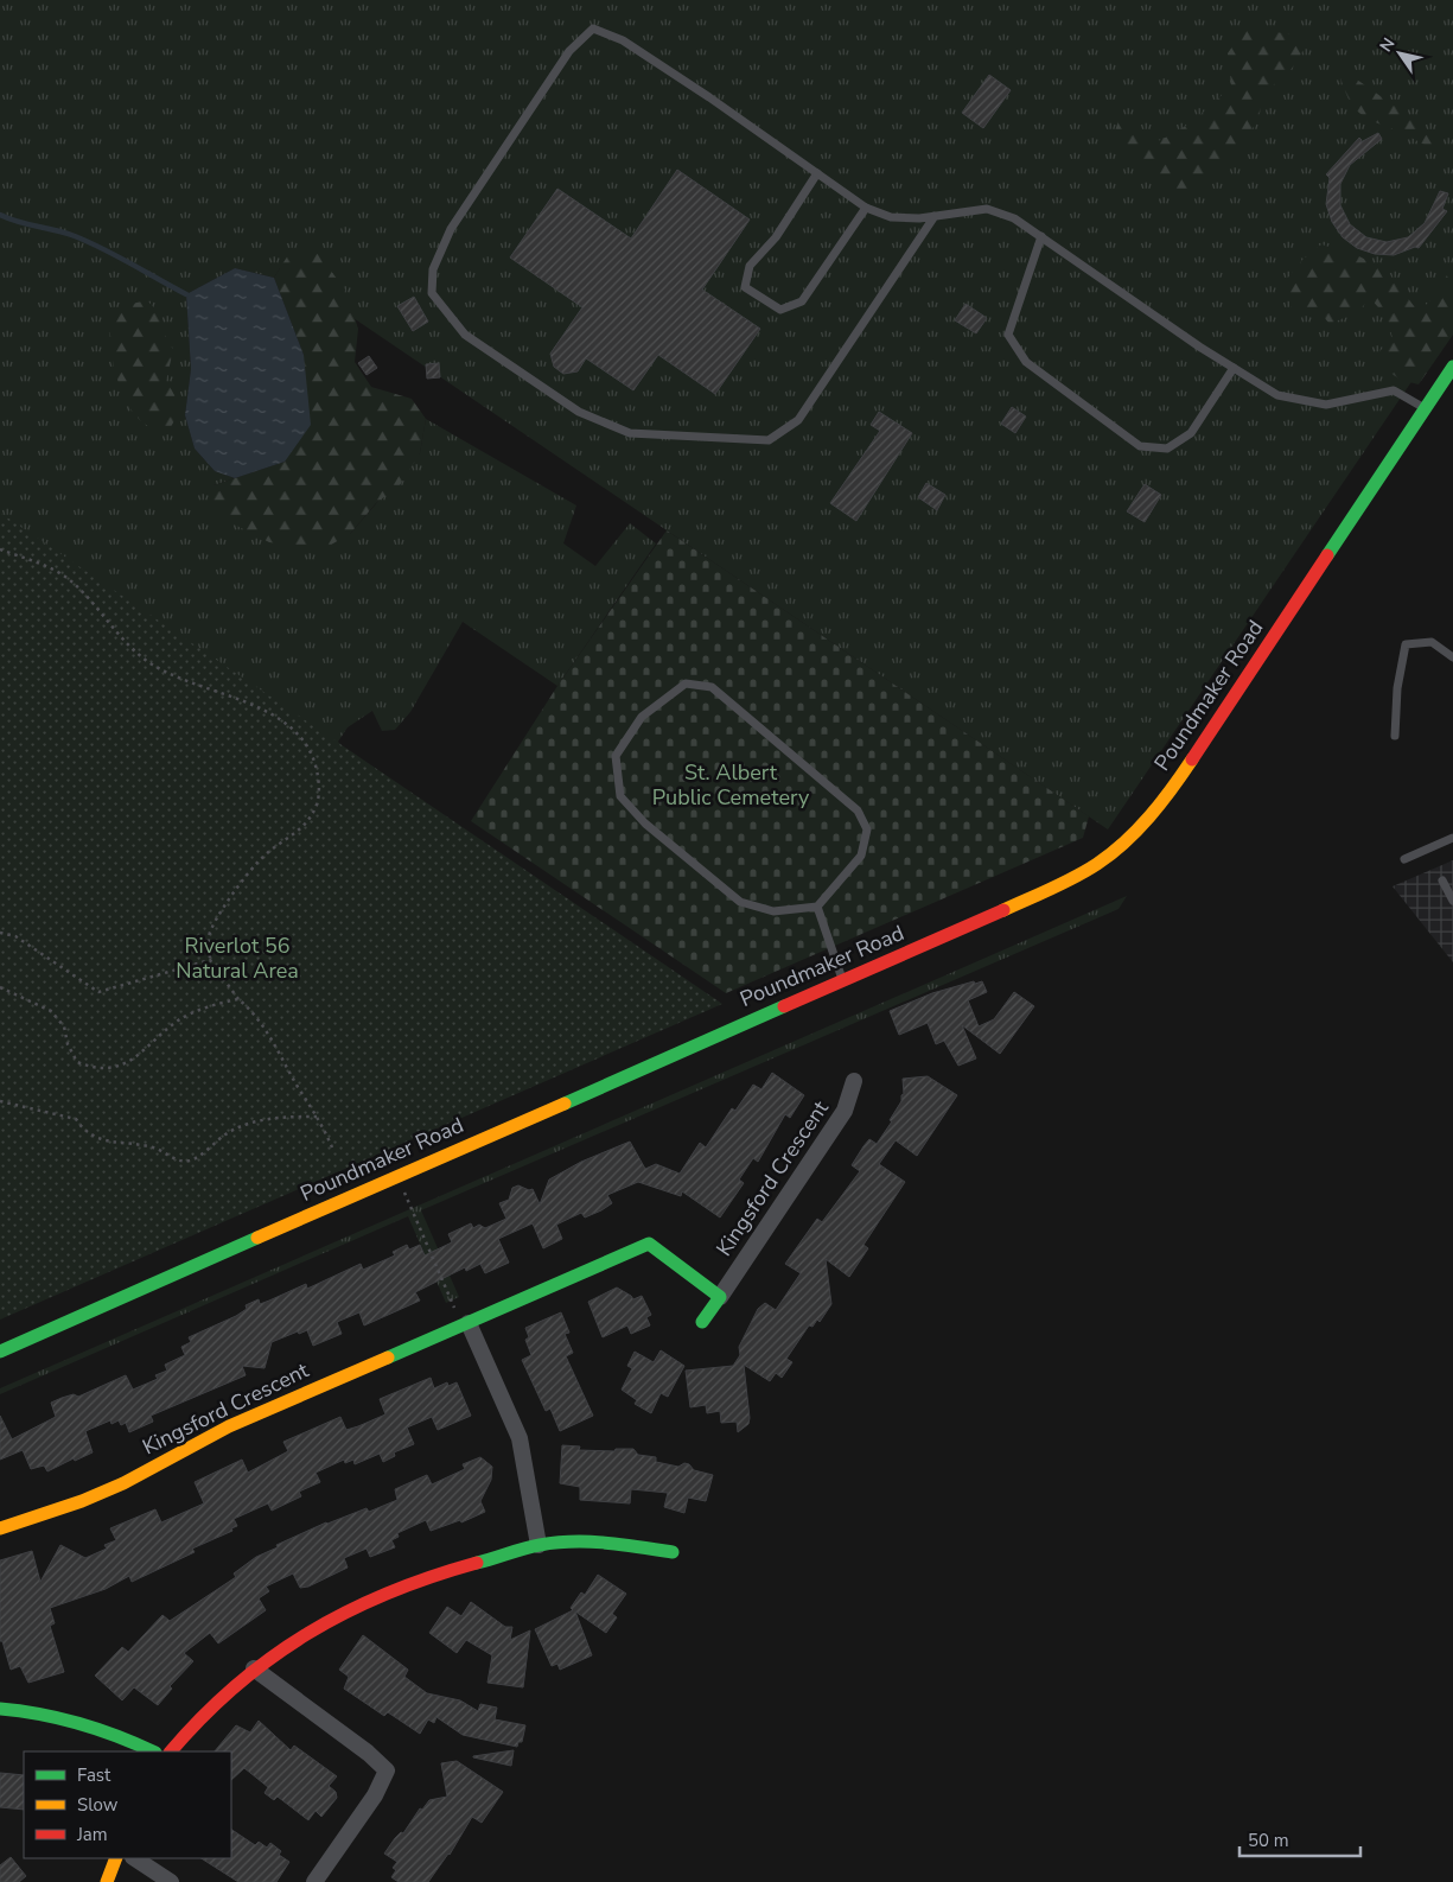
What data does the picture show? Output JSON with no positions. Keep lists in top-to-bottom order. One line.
{"streets":{"street":["Poundmaker Road","Kingsford Crescent"]},"parks":["St. Albert Public Cemetery","Riverlot 56 Natural Area"],"legend":["Fast","Slow","Jam"],"scale_bar":"50 m","north":"top left"}
